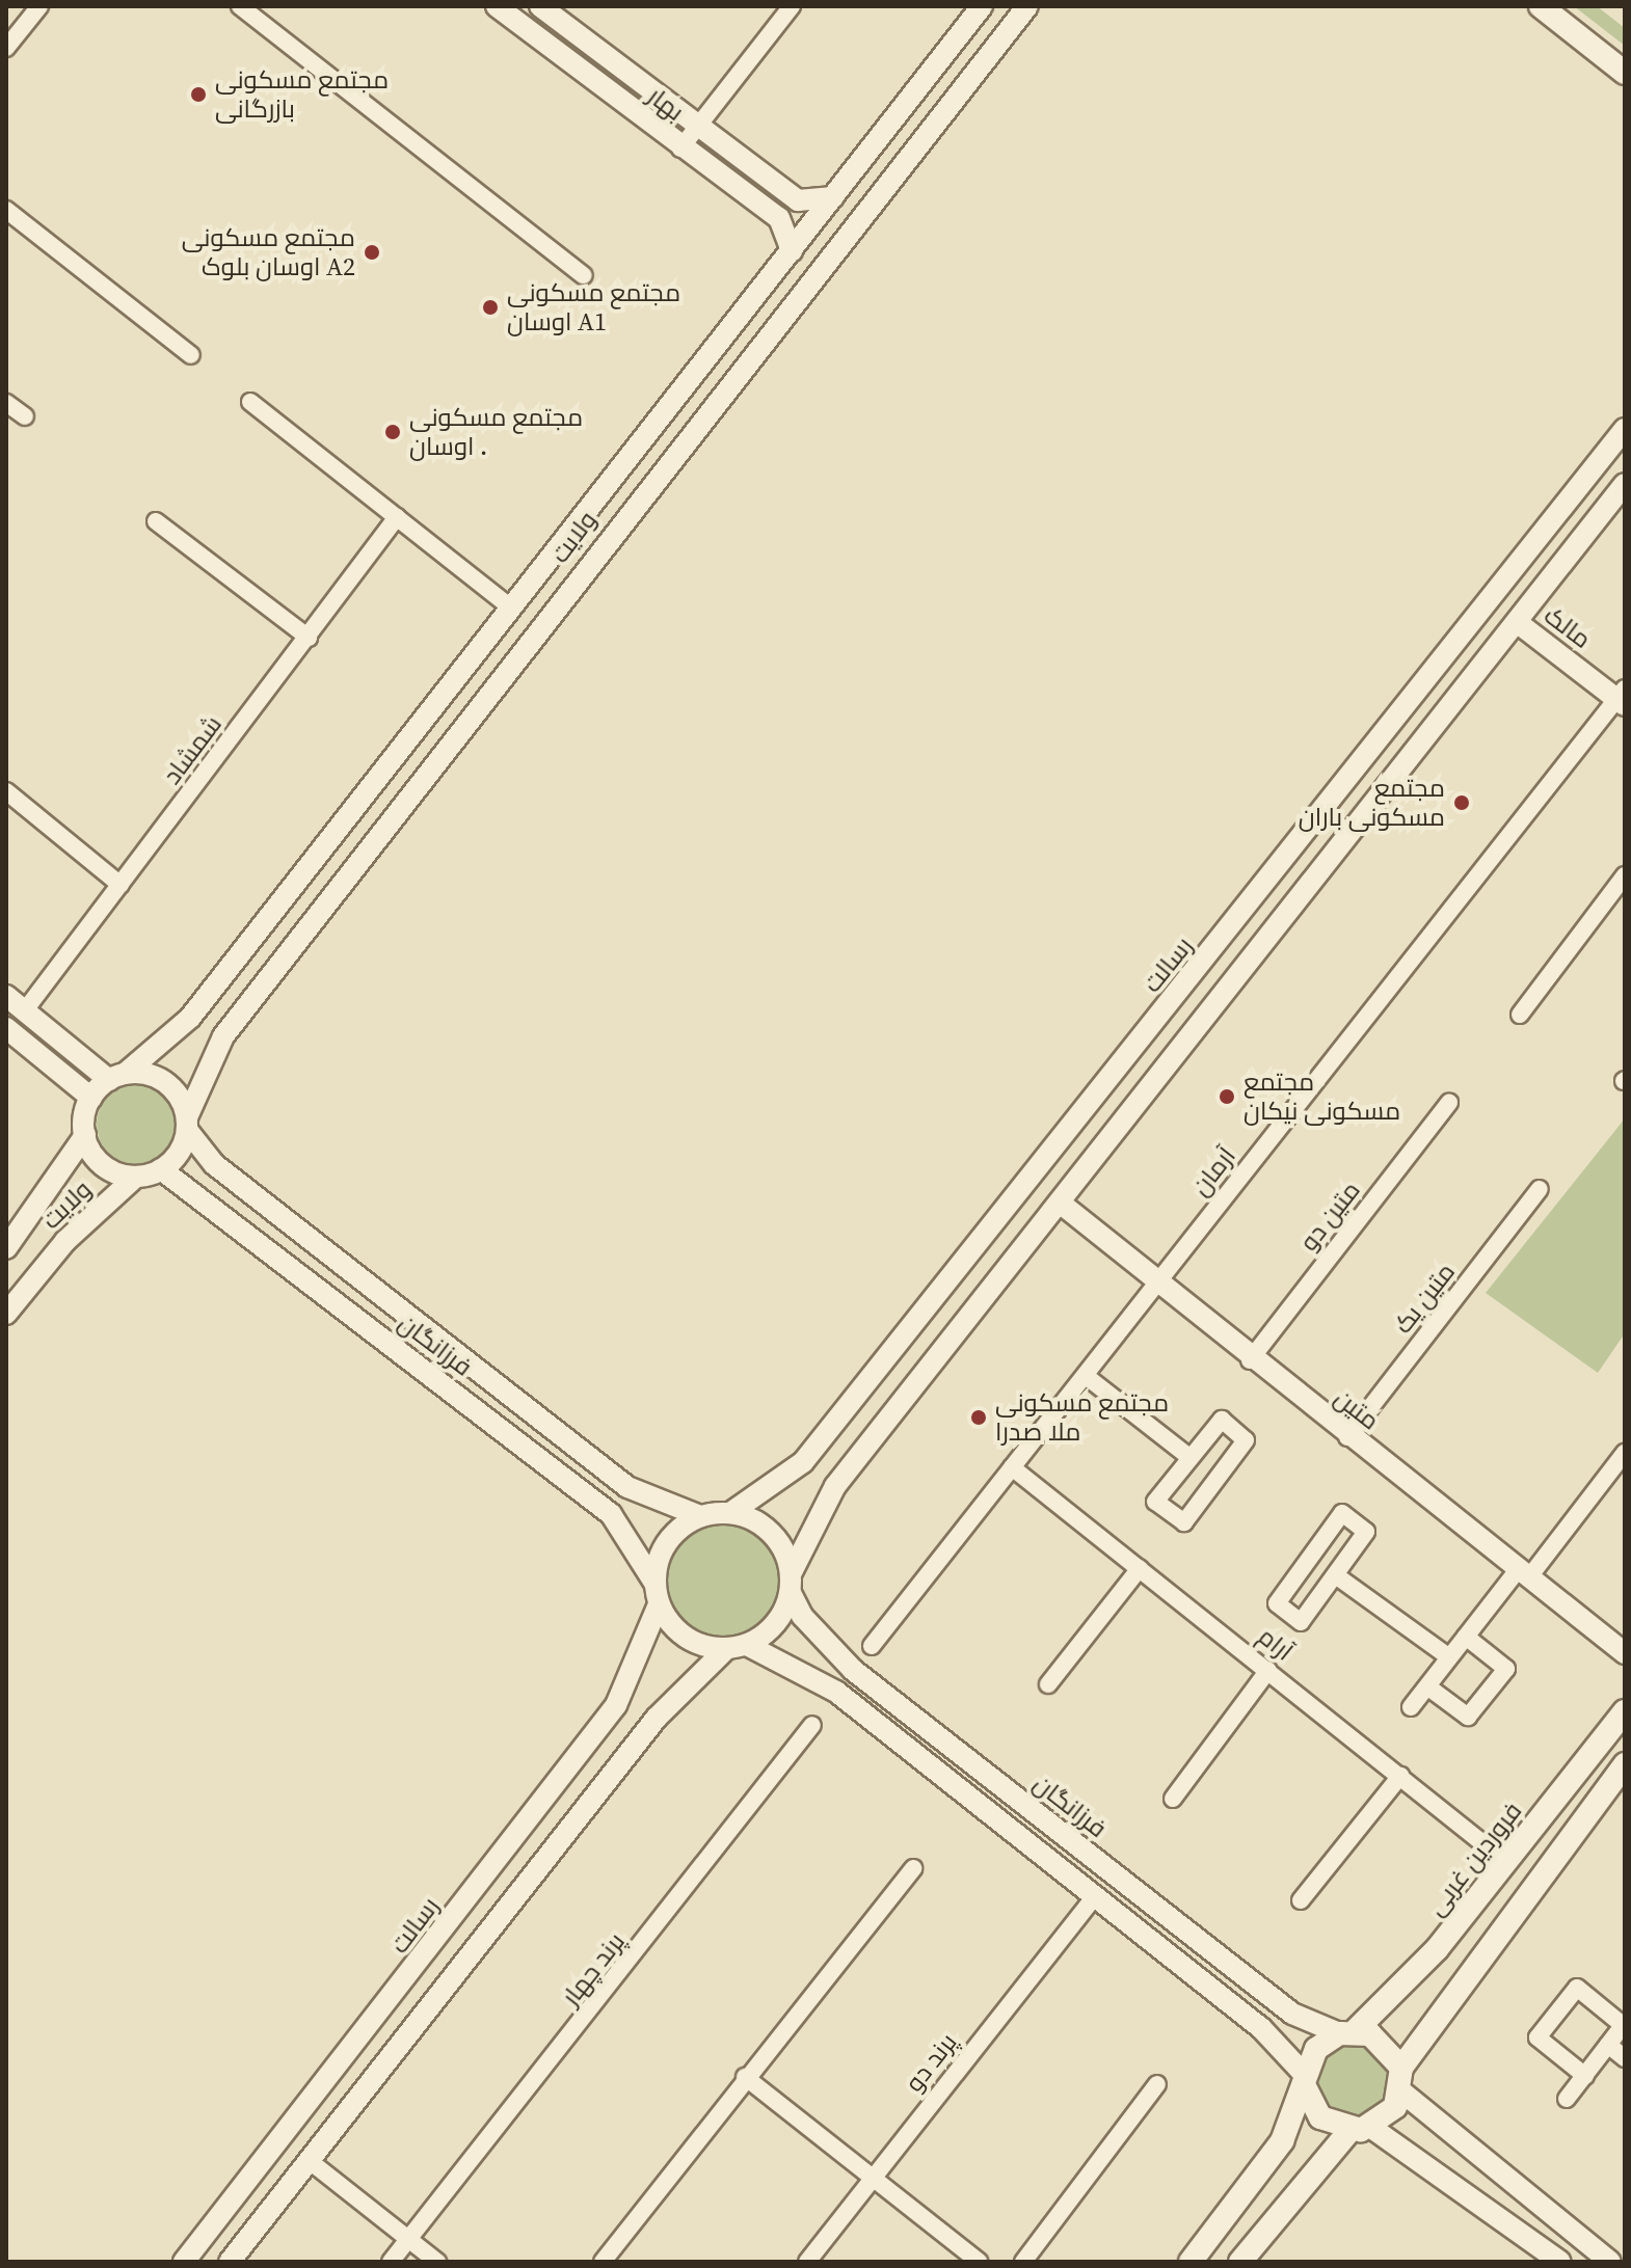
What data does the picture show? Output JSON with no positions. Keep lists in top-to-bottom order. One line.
{"streets":{"main road":["فروردین غربی"],"street":["بهار","ولایت","مالک","شمشاد","رسالت","آرمان","متین دو","متین یک","فرزانگان","متین","آرام","پرند چهار","پرند دو"]},"crossings":[["بهار","ولایت"],["ولایت","فرزانگان"],["مالک","آرمان"],["رسالت","فرزانگان"],["آرمان","متین"],["آرمان","آرام"],["متین دو","متین"],["متین یک","متین"],["فرزانگان","فروردین غربی"],["آرام","فروردین غربی"]],"places":["مجتمع مسکونی بازرگانی","مجتمع مسکونی اوسان بلوک A2","مجتمع مسکونی اوسان A1","مجتمع مسکونی اوسان .","مجتمع مسکونی باران","مجتمع مسکونی نیکان","مجتمع مسکونی ملا صدرا"]}
